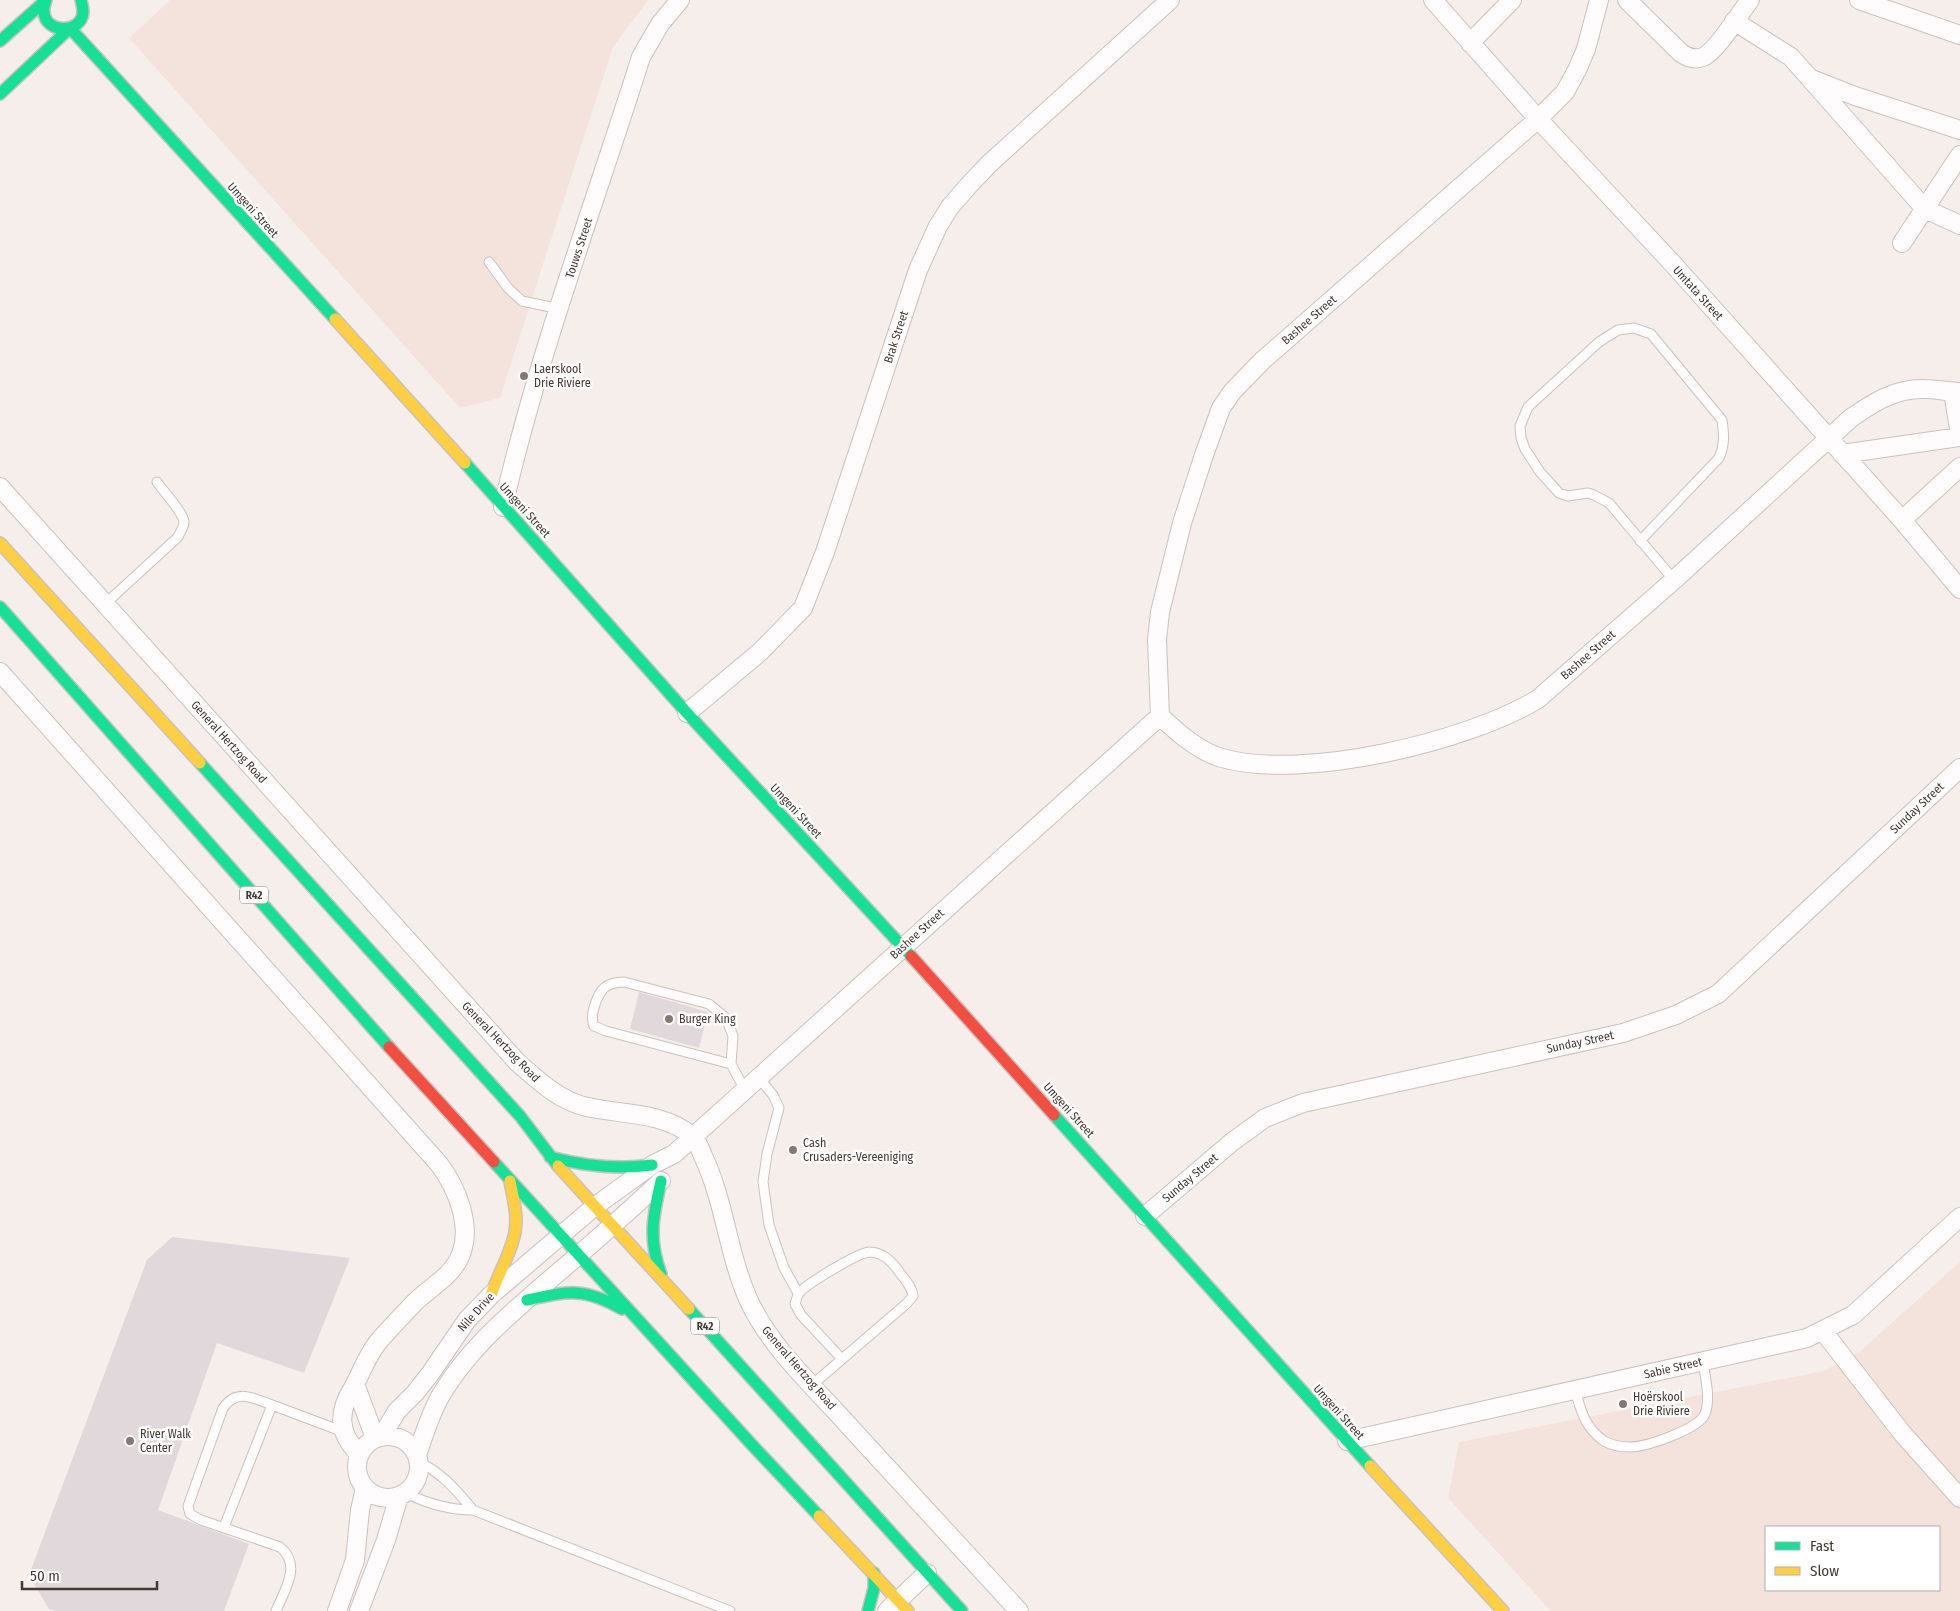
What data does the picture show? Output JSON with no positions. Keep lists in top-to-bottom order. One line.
{"streets":{"main road":["Umgeni Street","R42"],"street":["Touws Street","Umtata Street","Bashee Street","Brak Street","General Hertzog Road","Sunday Street","Nile Drive","Sabie Street"]},"crossings":[["Umgeni Street","Touws Street"],["Umgeni Street","Bashee Street"],["Umgeni Street","Brak Street"],["Umgeni Street","Sunday Street"],["Umgeni Street","Sabie Street"],["Umtata Street","Bashee Street"],["Bashee Street","General Hertzog Road"],["Bashee Street","R42"],["Bashee Street","Nile Drive"],["R42","Nile Drive"]],"places":["Laerskool Drie Riviere","Burger King","Cash Crusaders-Vereeniging","Hoërskool Drie Riviere","River Walk Center"],"legend":["Fast","Slow"],"scale_bar":"50 m"}
